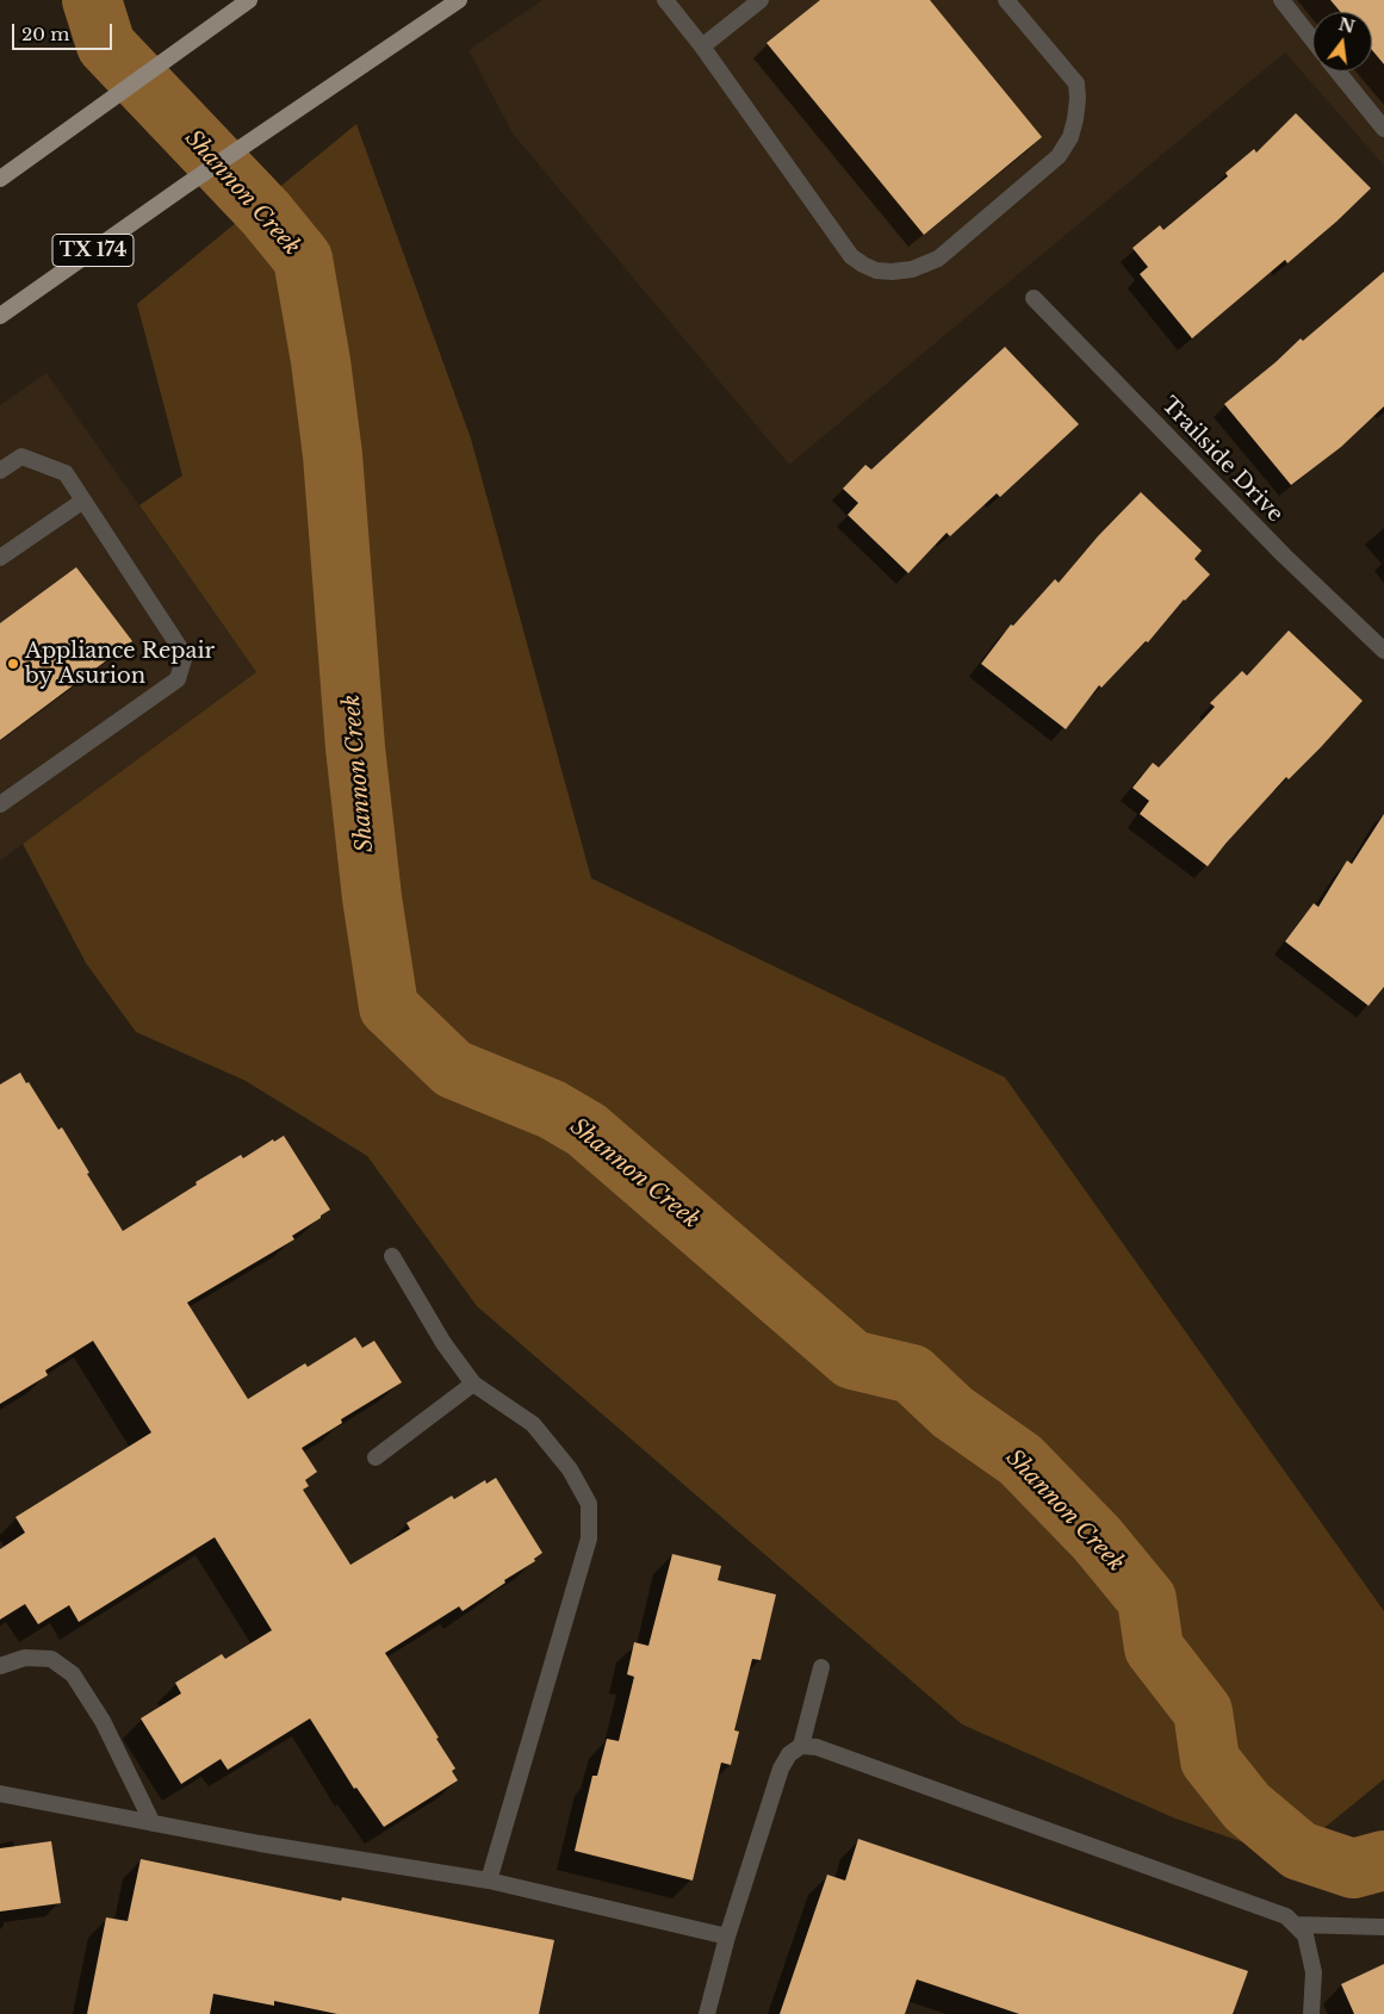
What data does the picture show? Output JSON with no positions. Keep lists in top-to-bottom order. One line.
{"streets":{"main road":["TX 174"],"street":["Trailside Drive"]},"water":["Shannon Creek"],"places":["Appliance Repair by Asurion"],"scale_bar":"20 m","north":"top"}
